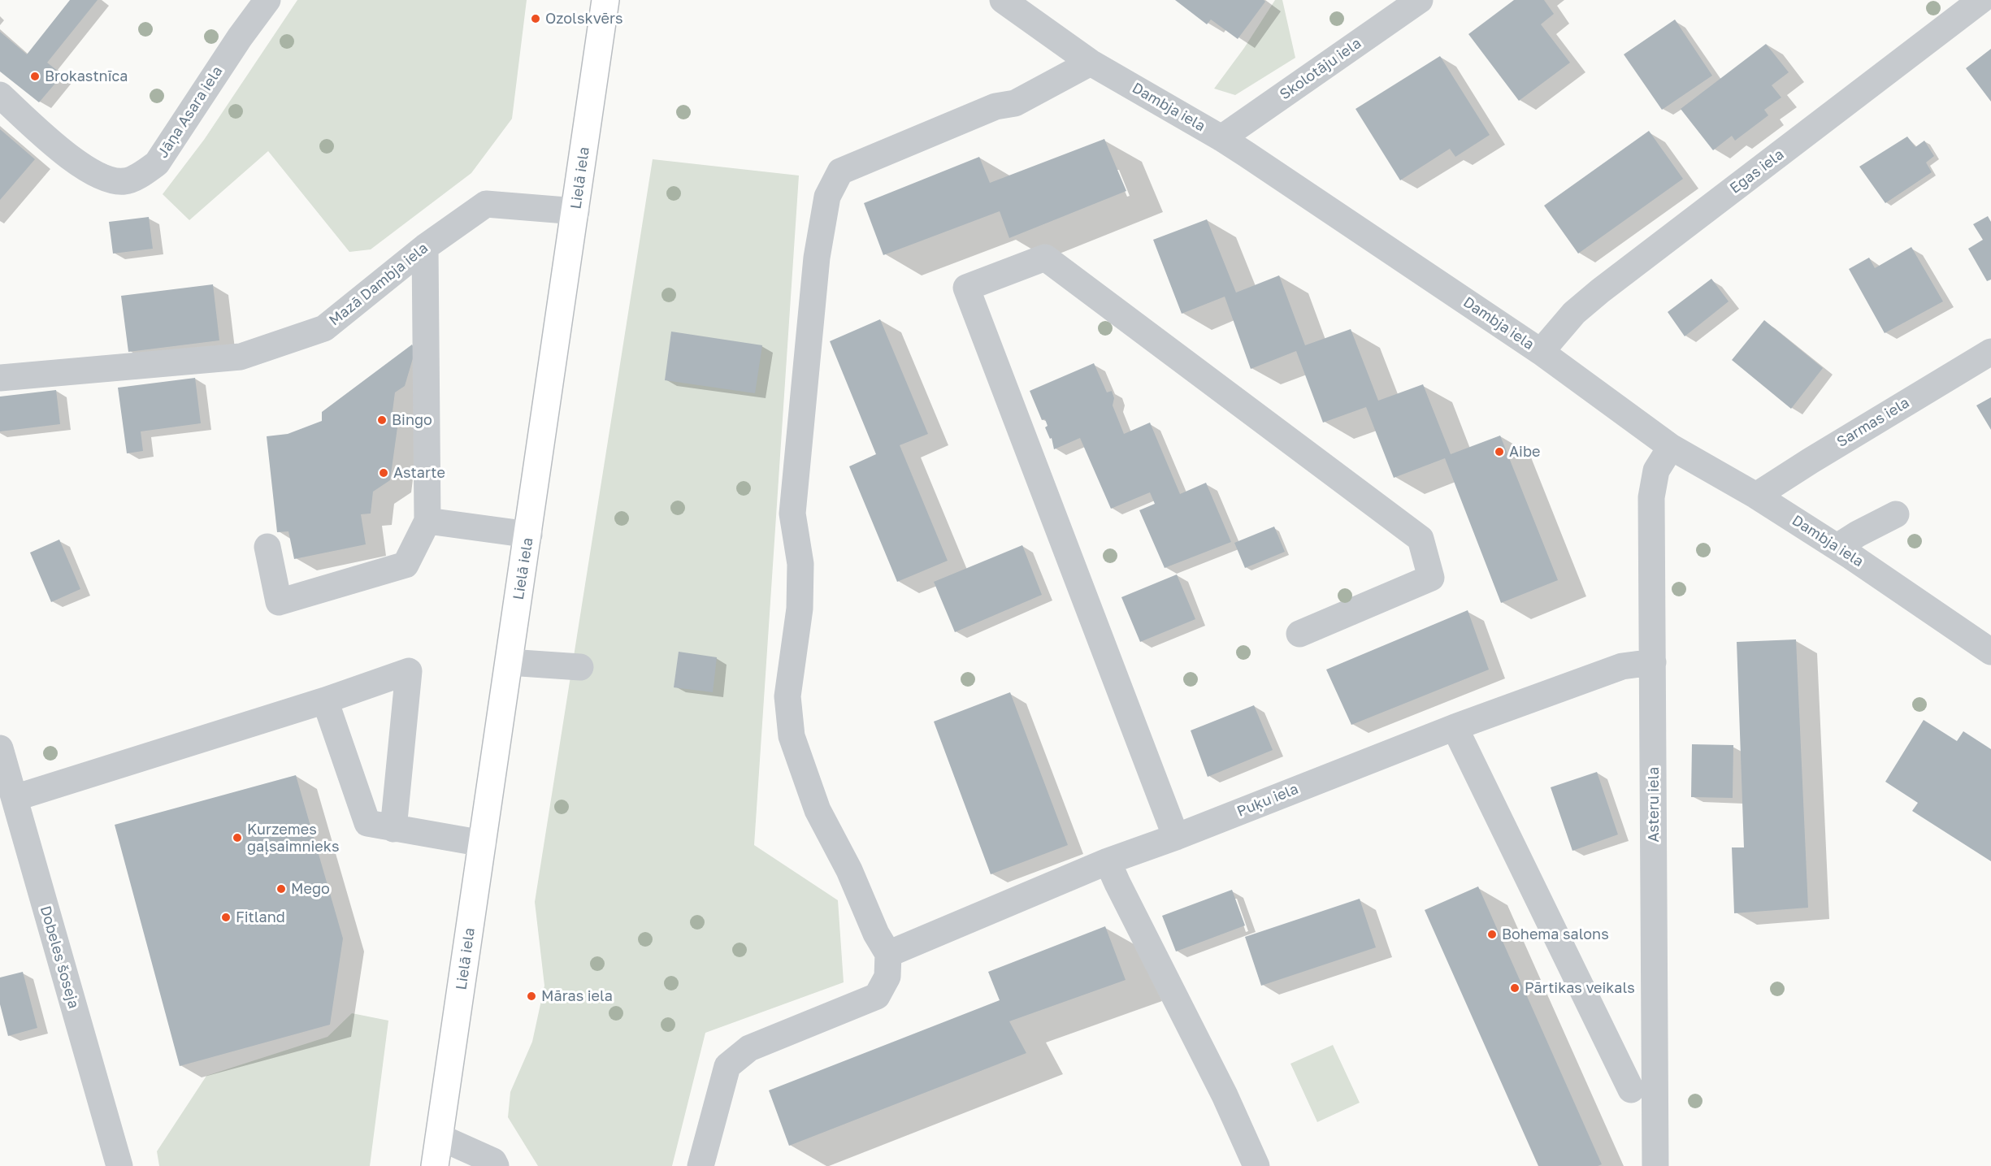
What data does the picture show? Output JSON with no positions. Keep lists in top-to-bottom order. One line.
{"streets":{"main road":["Lielā iela"],"street":["Skolotāju iela","Dambja iela","Jāņa Asara iela","Egas iela","Mazā Dambja iela","Sarmas iela","Puķu iela","Asteru iela","Dobeles šoseja"]},"crossings":[["Skolotāju iela","Dambja iela"],["Dambja iela","Egas iela"],["Dambja iela","Sarmas iela"],["Dambja iela","Asteru iela"],["Lielā iela","Mazā Dambja iela"],["Puķu iela","Asteru iela"]],"places":["Ozolskvērs","Brokastnīca","Bingo","Aibe","Astarte","Kurzemes gaļsaimnieks","Mego","Fitland","Bohema salons","Pārtikas veikals","Māras iela"]}
